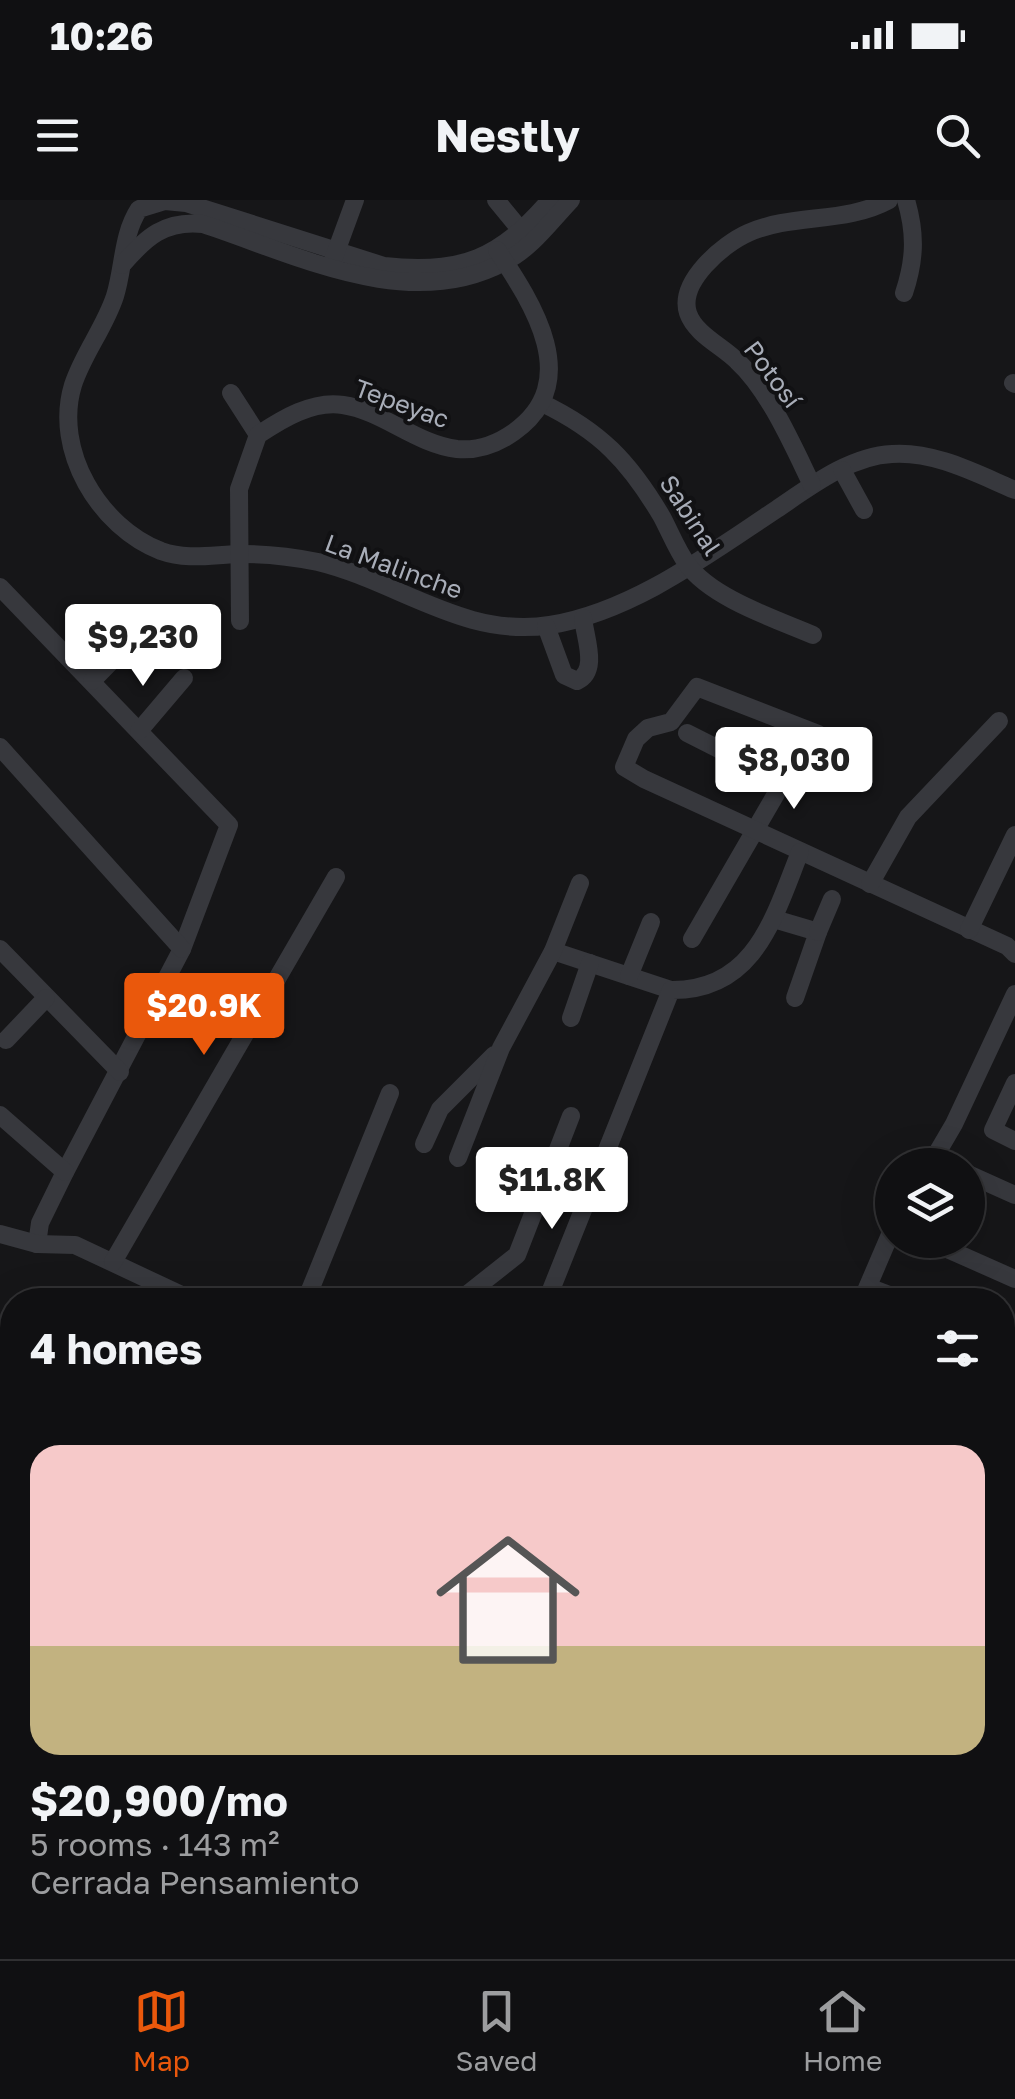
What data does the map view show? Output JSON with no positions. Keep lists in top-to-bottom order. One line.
{"streets":{"street":["Potosí","Tepeyac","Sabinal","La Malinche"]},"crossings":[["Potosí","La Malinche"],["Tepeyac","Sabinal"],["Sabinal","La Malinche"]],"page":{"status":"10:26","header":"Nestly","price":["$9,230","$8,030","$20.9K","$11.8K"],"heading":"4 homes","list":[{"name":"$20,900/mo","note":"5 rooms · 143 m² · Cerrada Pensamiento"}],"tabs":["Map","Saved","Home"]}}
